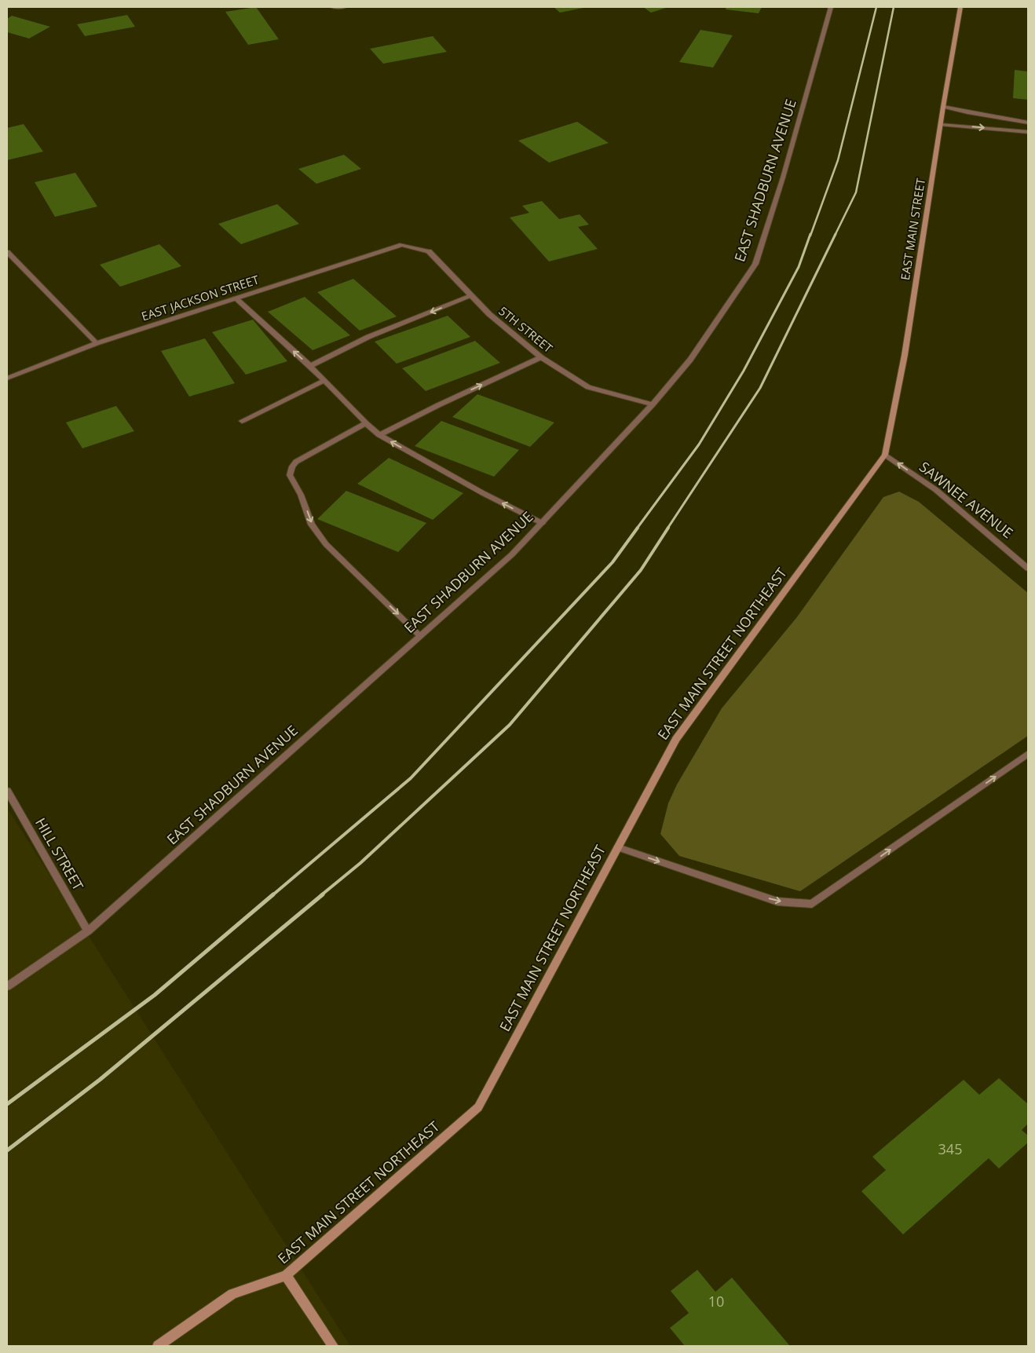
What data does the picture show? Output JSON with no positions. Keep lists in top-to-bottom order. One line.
{"streets":{"street":["EAST SHADBURN AVENUE","EAST MAIN STREET","EAST JACKSON STREET","5TH STREET","SAWNEE AVENUE","EAST MAIN STREET NORTHEAST","HILL STREET"]},"crossings":[["EAST SHADBURN AVENUE","5TH STREET"],["EAST SHADBURN AVENUE","HILL STREET"],["EAST MAIN STREET","SAWNEE AVENUE"],["EAST MAIN STREET","EAST MAIN STREET NORTHEAST"],["EAST JACKSON STREET","5TH STREET"],["SAWNEE AVENUE","EAST MAIN STREET NORTHEAST"]],"one_way":["SAWNEE AVENUE"],"house_numbers":["345","10"]}
